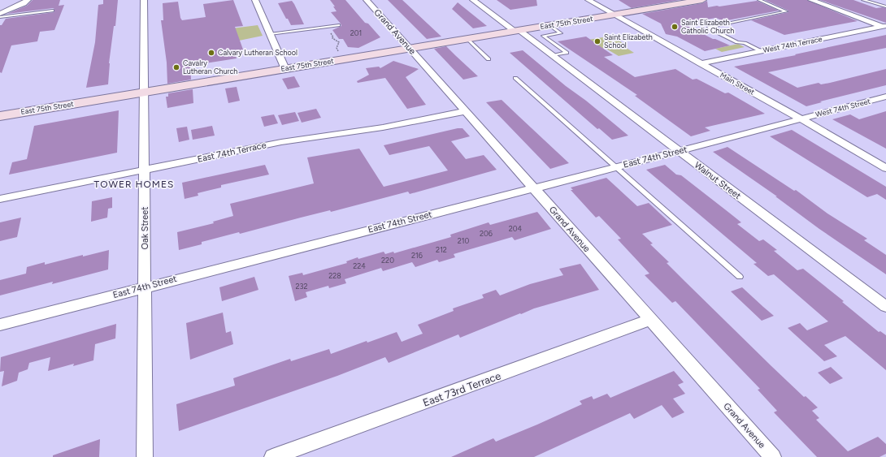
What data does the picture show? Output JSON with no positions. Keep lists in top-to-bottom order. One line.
{"streets":{"main road":["East 75th Street"],"street":["Grand Avenue","West 74th Terrace","Main Street","West 74th Street","East 74th Terrace","East 74th Street","Walnut Street","Oak Street","East 73rd Terrace"]},"crossings":[["East 75th Street","Grand Avenue"],["East 75th Street","Main Street"],["East 75th Street","Walnut Street"],["East 75th Street","Oak Street"],["Grand Avenue","East 74th Terrace"],["Grand Avenue","East 74th Street"],["Grand Avenue","East 73rd Terrace"],["West 74th Terrace","Main Street"],["Main Street","West 74th Street"],["Main Street","East 74th Street"],["West 74th Street","East 74th Street"],["East 74th Terrace","Oak Street"],["East 74th Street","Walnut Street"],["East 74th Street","Oak Street"]],"districts":["TOWER HOMES"],"places":["Saint Elizabeth Catholic Church","Saint Elizabeth School","Calvary Lutheran School","Cavalry Lutheran Church"],"house_numbers":["201","204","206","210","212","216","220","224","228","232"]}
